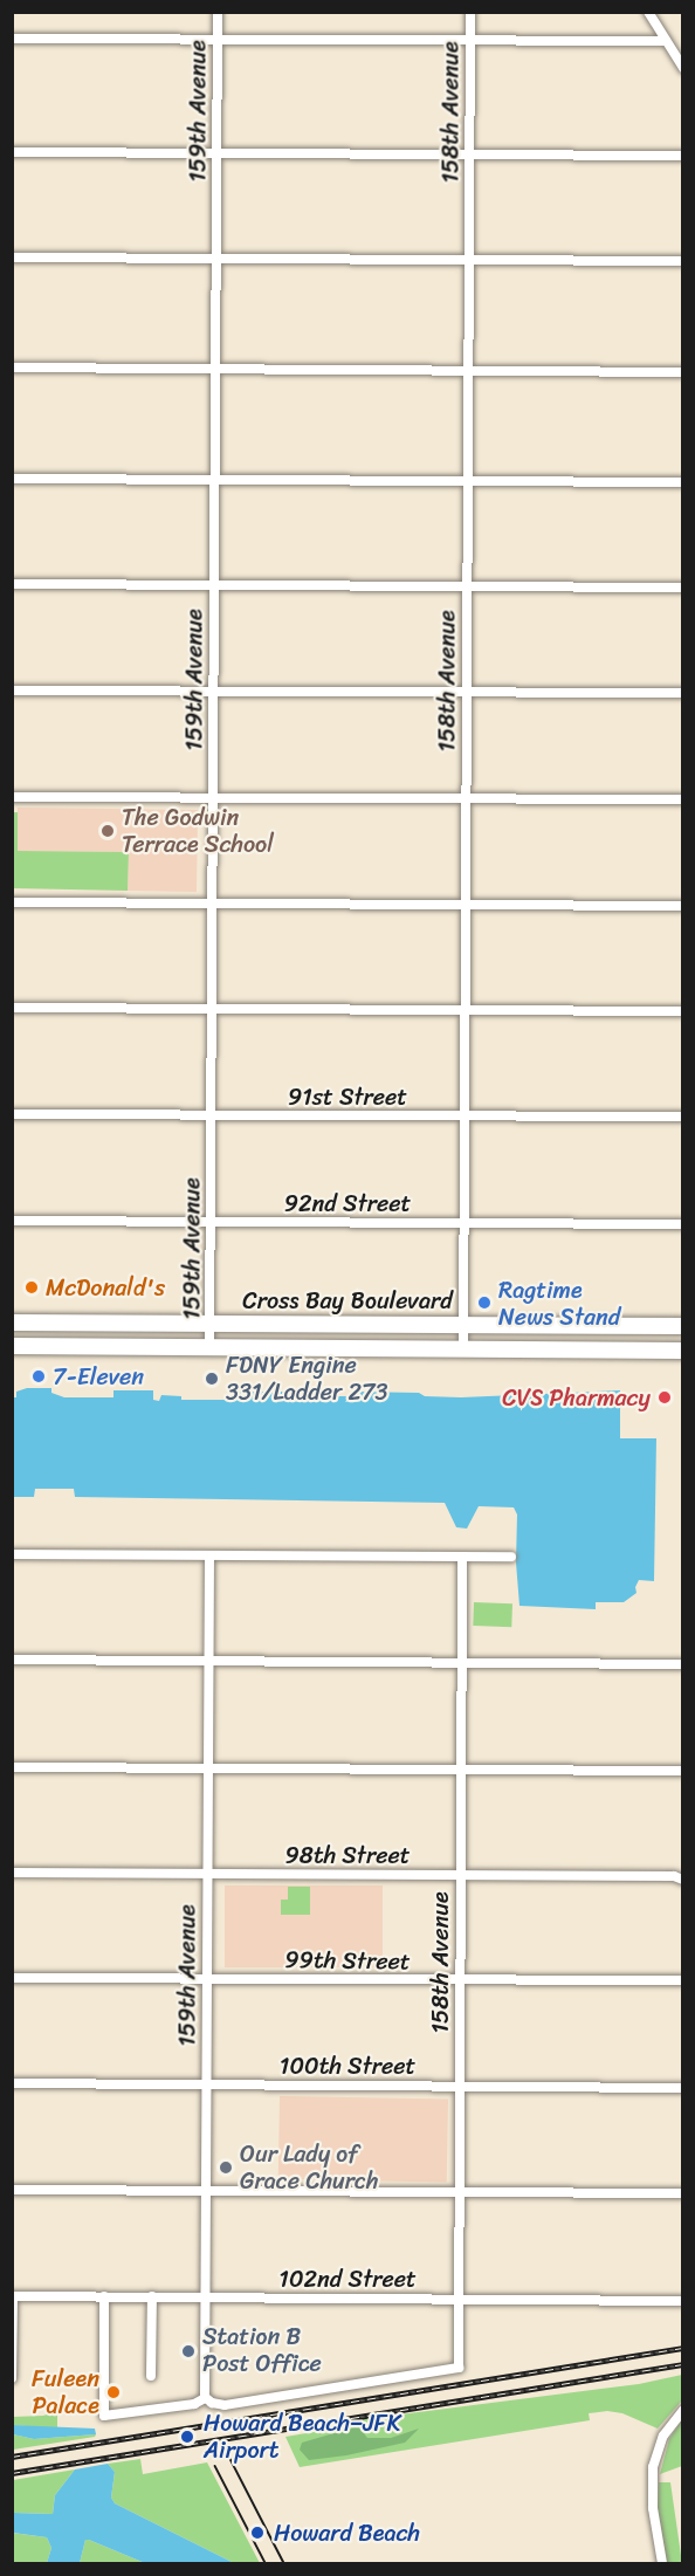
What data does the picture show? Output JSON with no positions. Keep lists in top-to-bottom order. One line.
{"streets":{"main road":["Cross Bay Boulevard"],"street":["159th Avenue","158th Avenue","91st Street","92nd Street","98th Street","99th Street","100th Street","102nd Street"]},"crossings":[["159th Avenue","158th Avenue"],["159th Avenue","91st Street"],["159th Avenue","92nd Street"],["159th Avenue","Cross Bay Boulevard"],["159th Avenue","98th Street"],["159th Avenue","99th Street"],["159th Avenue","100th Street"],["159th Avenue","102nd Street"],["158th Avenue","91st Street"],["158th Avenue","92nd Street"],["158th Avenue","Cross Bay Boulevard"],["158th Avenue","98th Street"],["158th Avenue","99th Street"],["158th Avenue","100th Street"],["158th Avenue","102nd Street"]],"places":["The Godwin Terrace School","McDonald's","Ragtime News Stand","7-Eleven","FDNY Engine 331/Ladder 273","CVS Pharmacy","Our Lady of Grace Church","Station B Post Office","Fuleen Palace","Howard Beach–JFK Airport","Howard Beach"]}
